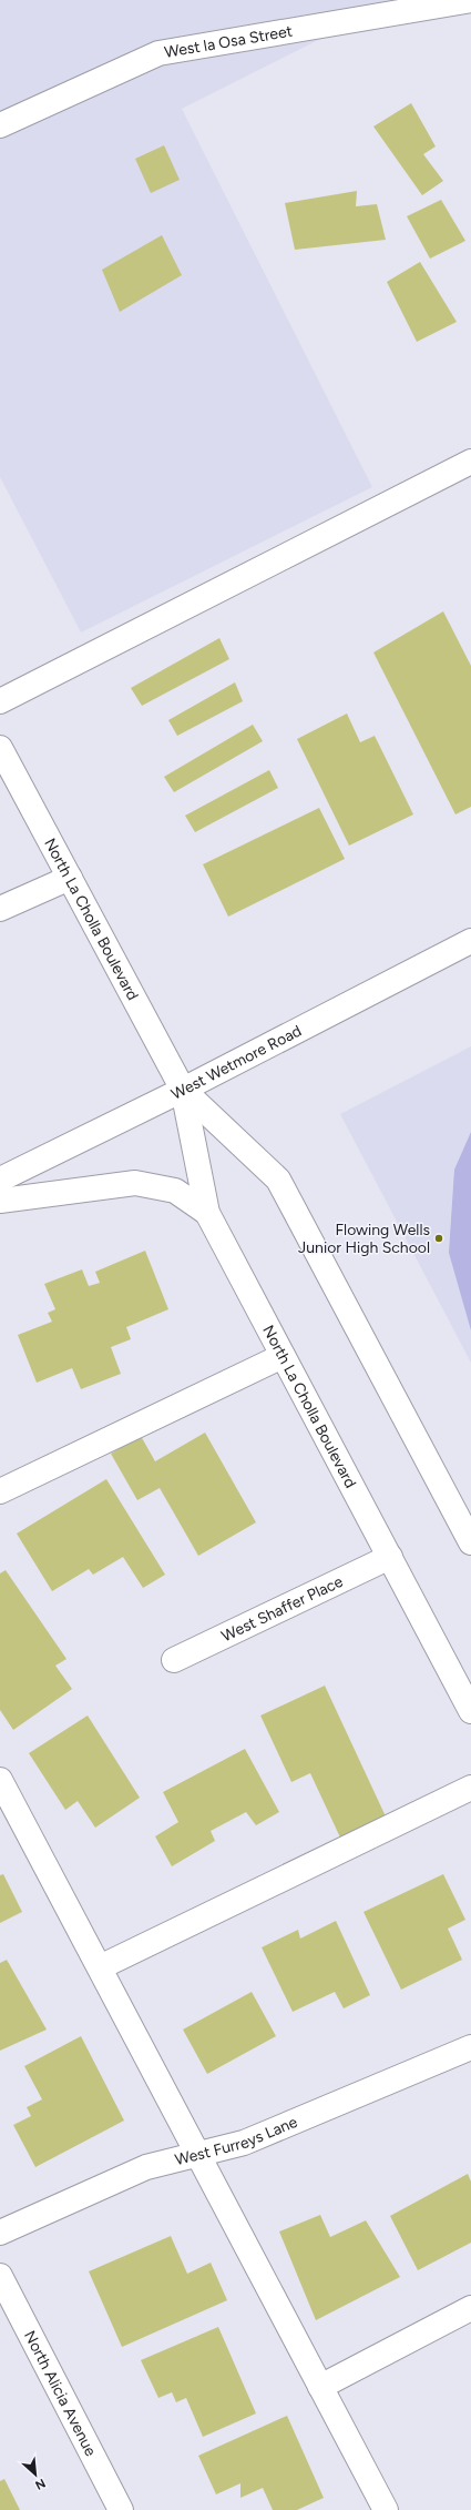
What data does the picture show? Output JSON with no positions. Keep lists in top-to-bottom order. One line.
{"streets":{"street":["West la Osa Street","North La Cholla Boulevard","West Wetmore Road","West Shaffer Place","West Furreys Lane","North Alicia Avenue"]},"crossings":[["North La Cholla Boulevard","West Wetmore Road"],["North La Cholla Boulevard","West Shaffer Place"]],"places":["Flowing Wells Junior High School"],"north":"bottom right"}
